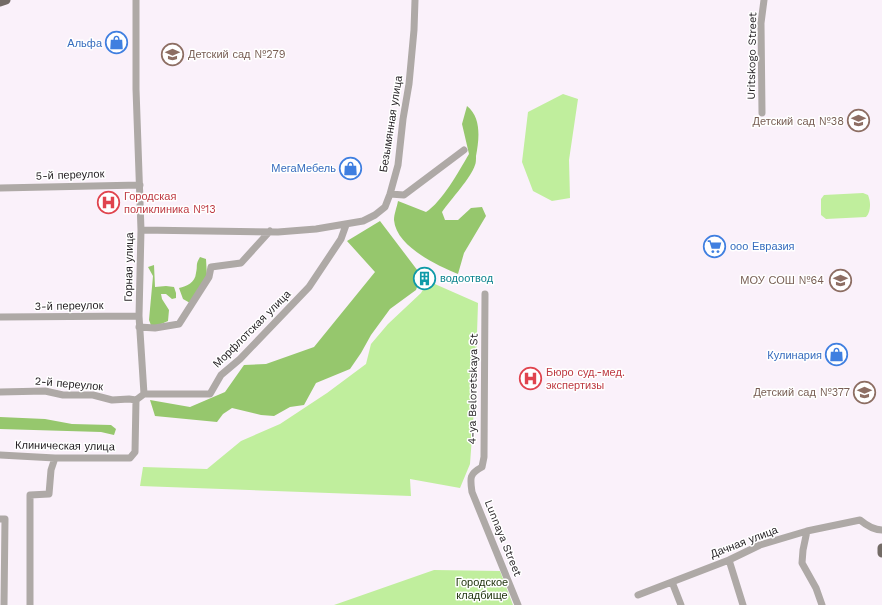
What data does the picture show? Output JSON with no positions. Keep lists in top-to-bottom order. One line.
{"streets":{"street":["Uritskogo Street","Безымянная улица","5-й переулок","Горная улица","3-й переулок","Морфлотская улица","2-й переулок","4-ya Beloretskaya St","Клиническая улица","Lunnaya Street","Дачная улица"]},"crossings":[["Безымянная улица","Горная улица"],["Безымянная улица","Морфлотская улица"],["5-й переулок","Горная улица"],["Горная улица","3-й переулок"],["Горная улица","Морфлотская улица"],["2-й переулок","Клиническая улица"],["4-ya Beloretskaya St","Lunnaya Street"]],"parks":["Городское кладбище"],"places":{"shop":["Альфа","МегаМебель","Кулинария"],"school or university":["Детский сад №279","Детский сад №38","МОУ СОШ №64","Детский сад №377"],"hospital":["Городская поликлиника №13","Бюро суд.-мед. экспертизы"],"supermarket":["ооо Евразия"],"building":["водоотвод"]}}
